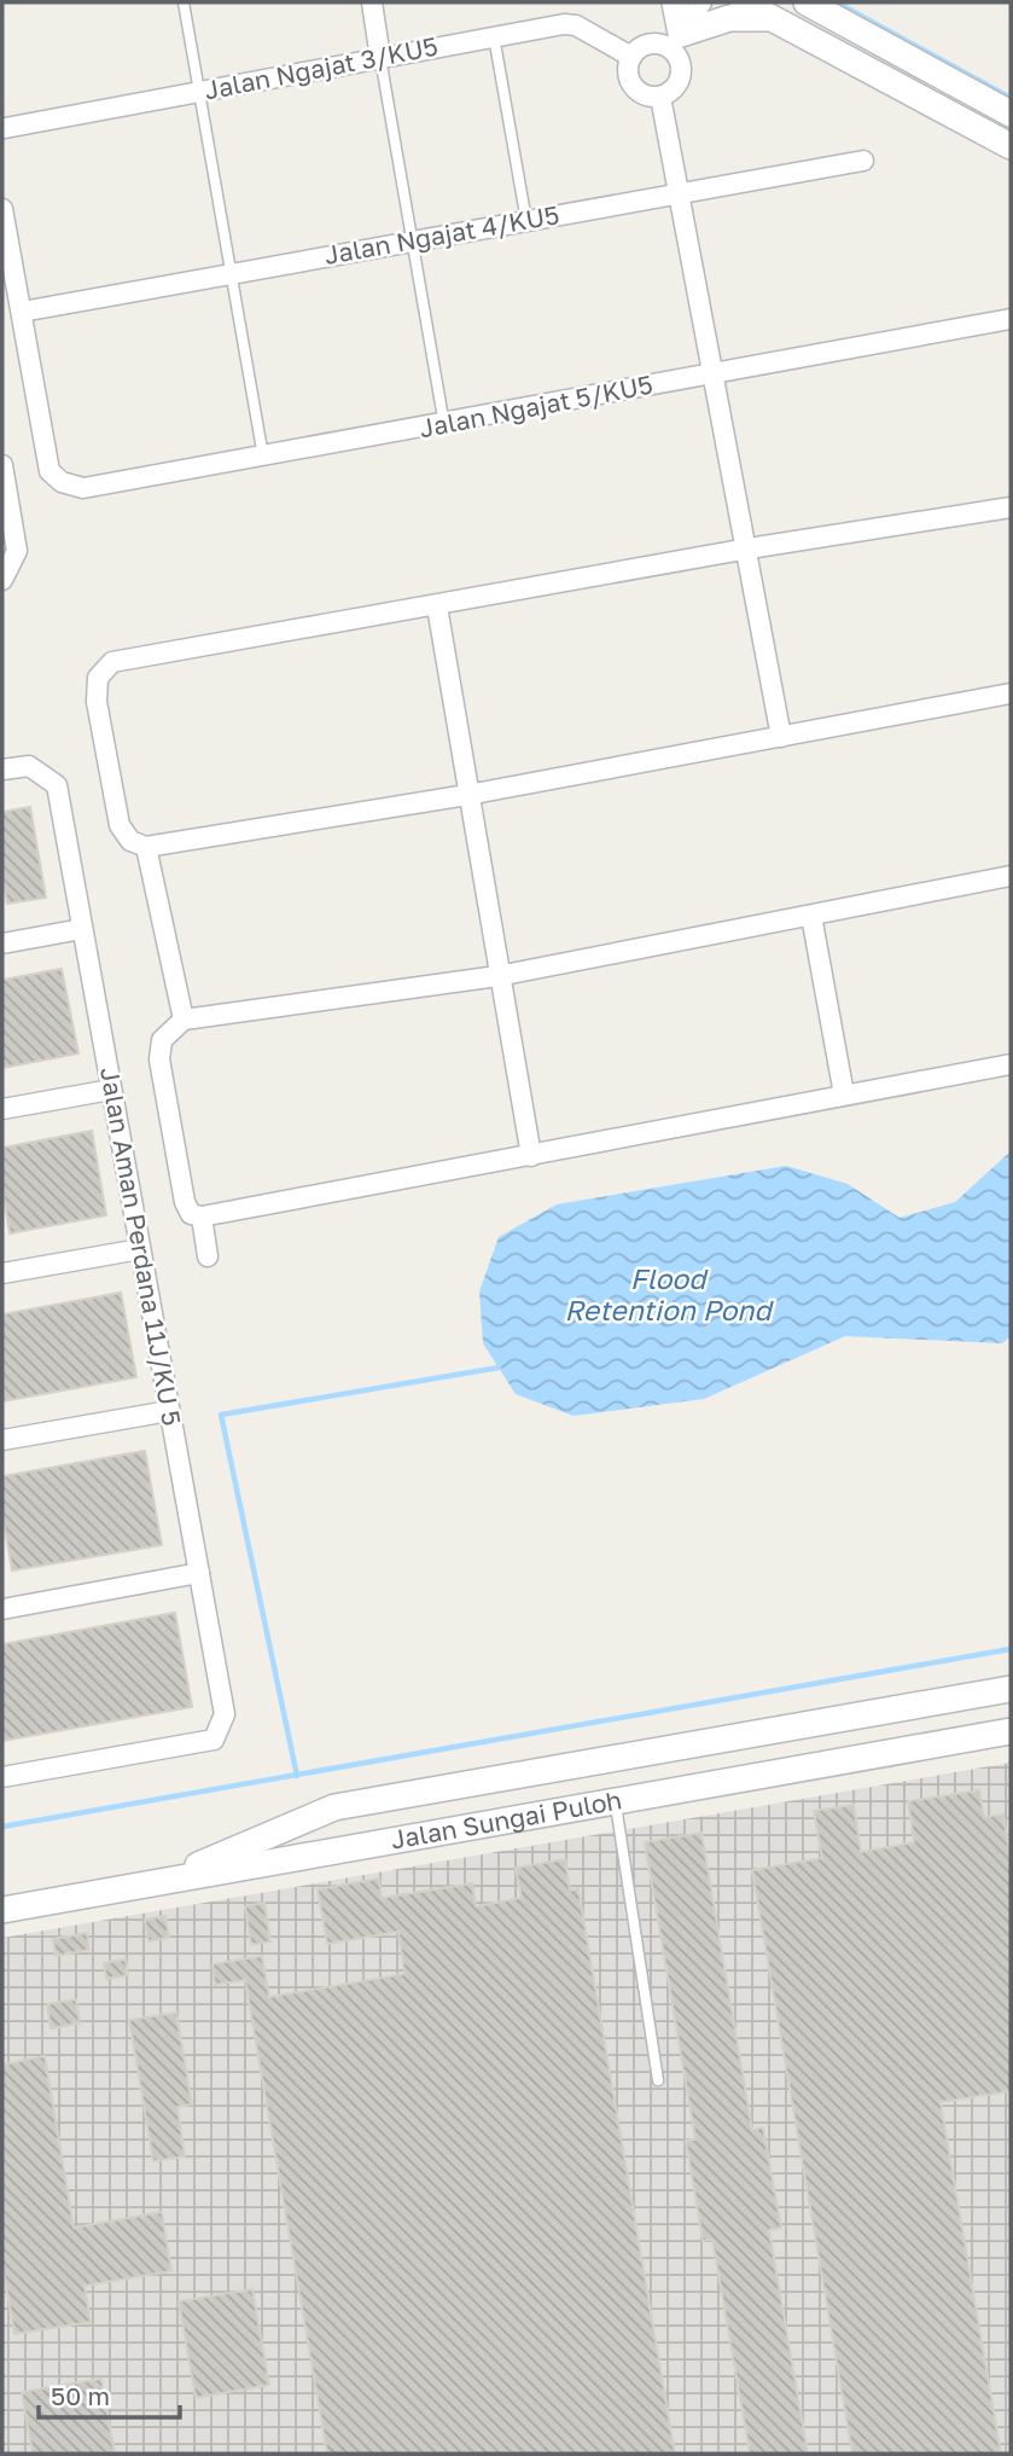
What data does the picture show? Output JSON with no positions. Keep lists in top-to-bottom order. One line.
{"streets":{"street":["Jalan Ngajat 3/KU5","Jalan Ngajat 4/KU5","Jalan Ngajat 5/KU5","Jalan Aman Perdana 11J/KU 5","Jalan Sungai Puloh"]},"crossings":[["Jalan Ngajat 4/KU5","Jalan Ngajat 5/KU5"]],"water":["Flood Retention Pond"],"scale_bar":"50 m"}
